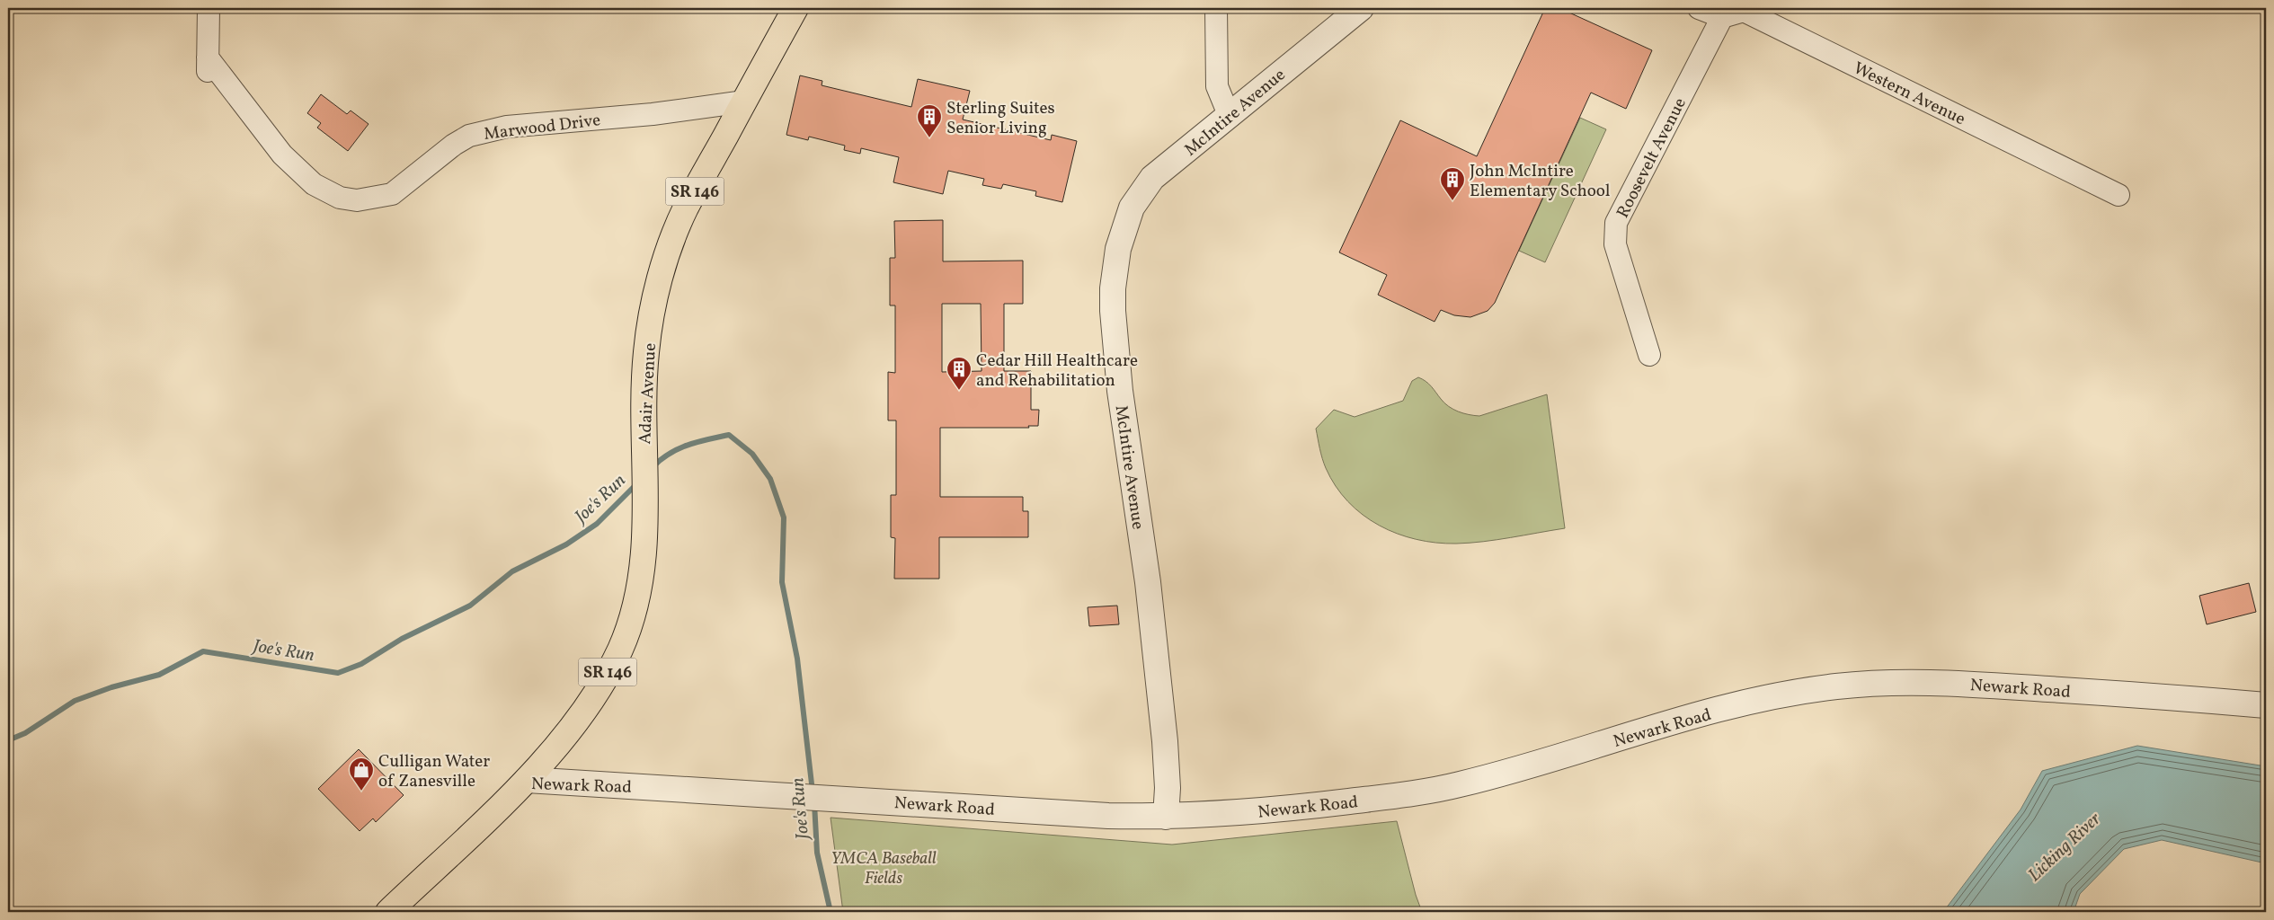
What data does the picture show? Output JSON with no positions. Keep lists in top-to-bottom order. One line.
{"streets":{"main road":["SR 146","Adair Avenue","Newark Road"],"street":["Western Avenue","McIntire Avenue","Marwood Drive","Roosevelt Avenue"]},"crossings":[["Western Avenue","Roosevelt Avenue"],["McIntire Avenue","Newark Road"],["Marwood Drive","Adair Avenue"],["Adair Avenue","Newark Road"]],"water":["Joe's Run","Licking River"],"parks":["YMCA Baseball Fields"],"places":{"building":["Sterling Suites Senior Living","John McIntire Elementary School","Cedar Hill Healthcare and Rehabilitation"],"shop":["Culligan Water of Zanesville"]}}
